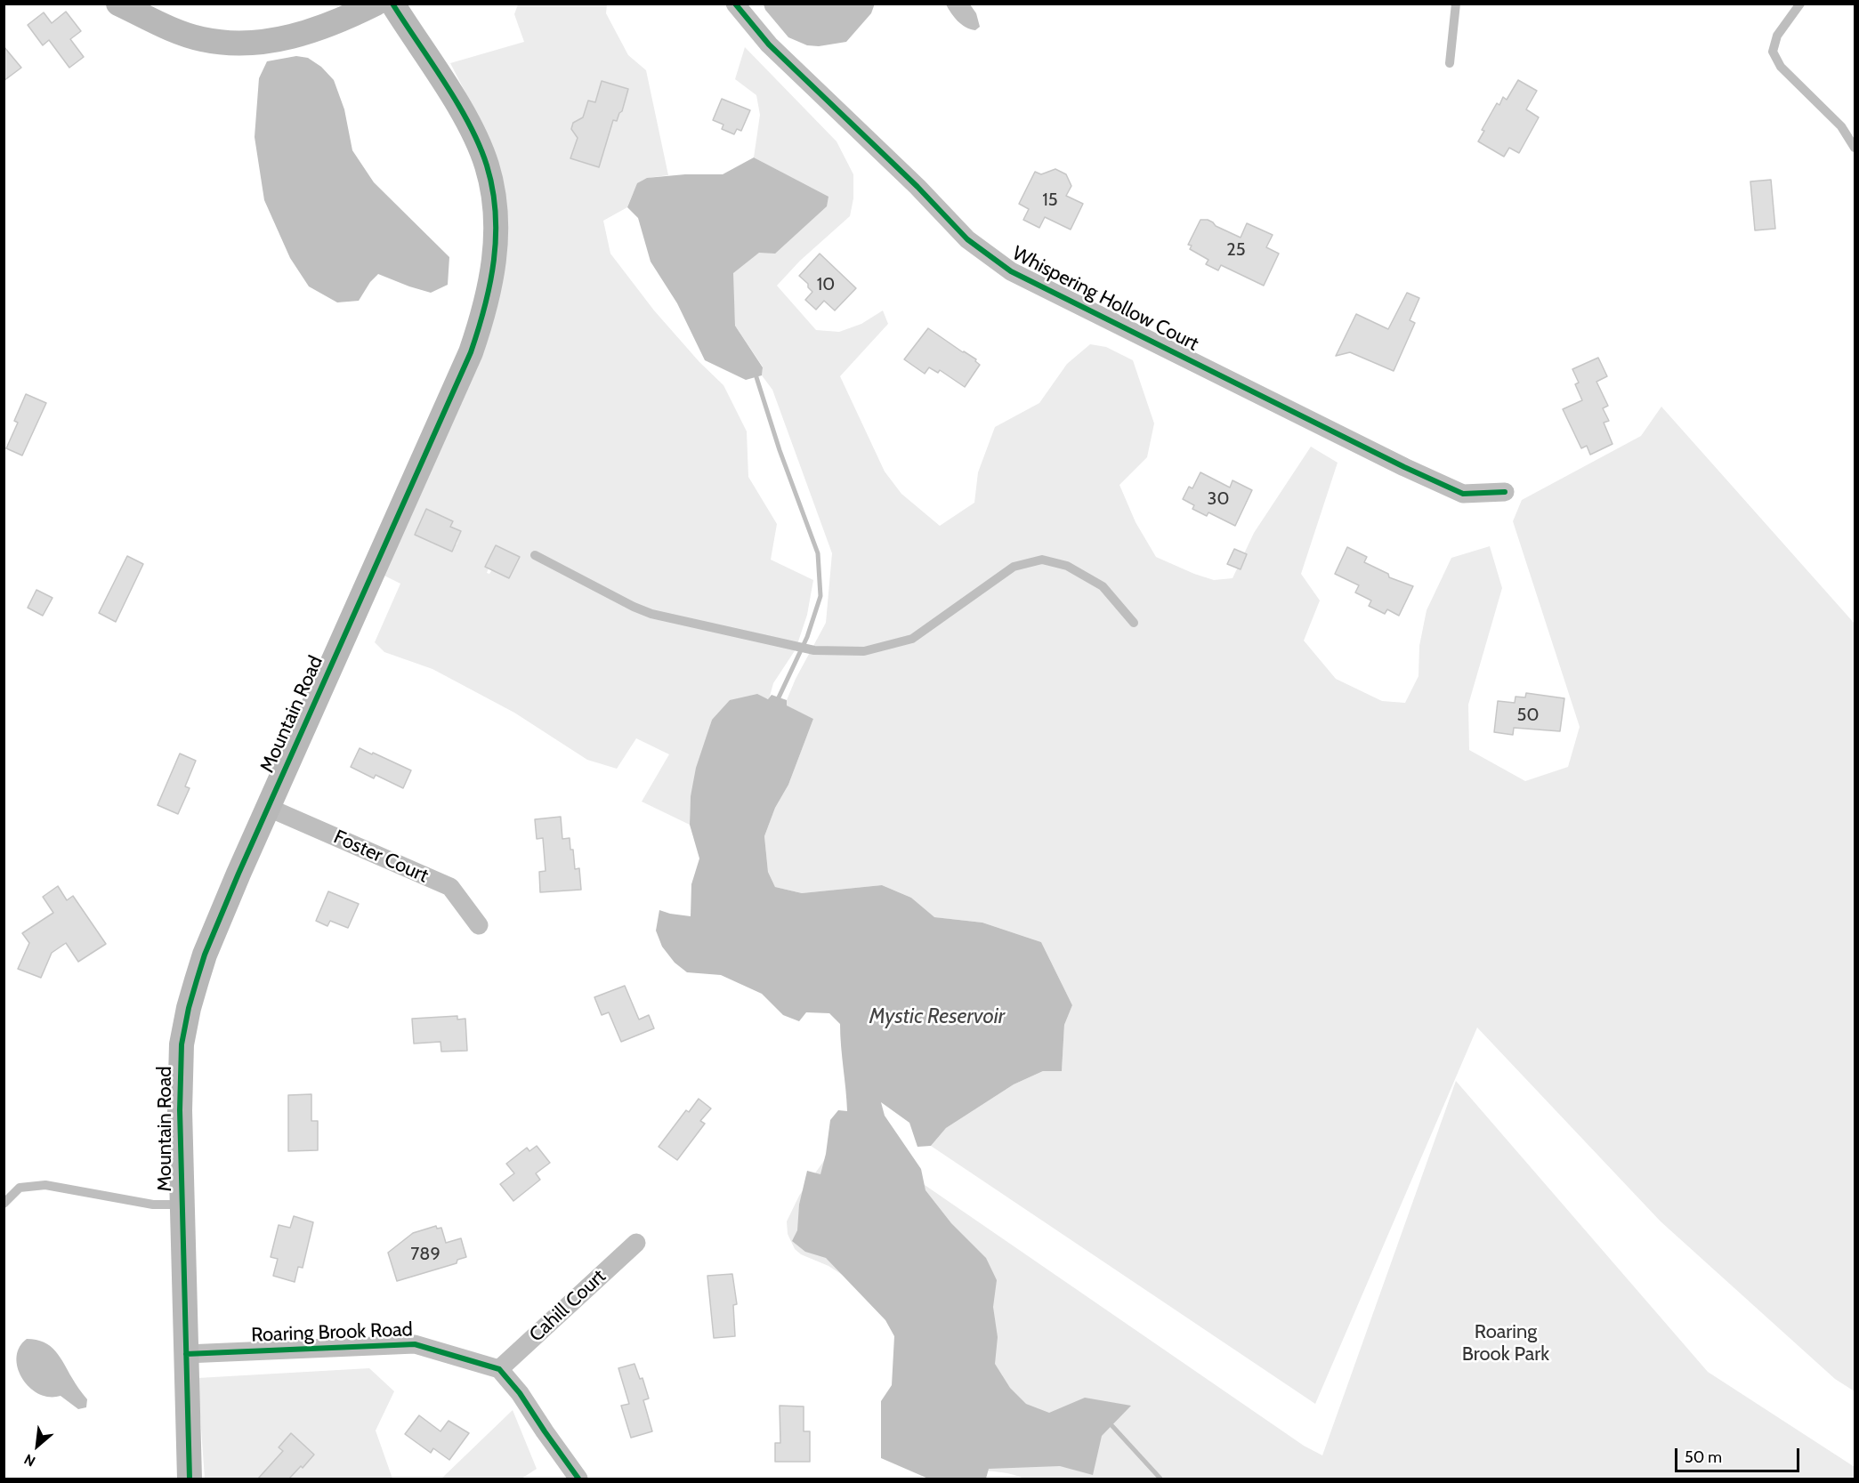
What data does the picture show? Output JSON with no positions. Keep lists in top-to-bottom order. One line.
{"streets":{"main road":["Mountain Road"],"street":["Whispering Hollow Court","Foster Court","Cahill Court","Roaring Brook Road"]},"crossings":[["Mountain Road","Foster Court"],["Mountain Road","Roaring Brook Road"],["Cahill Court","Roaring Brook Road"]],"water":["Mystic Reservoir"],"parks":["Roaring Brook Park"],"house_numbers":["15","25","10","30","50","789"],"scale_bar":"50 m","north":"bottom left"}
